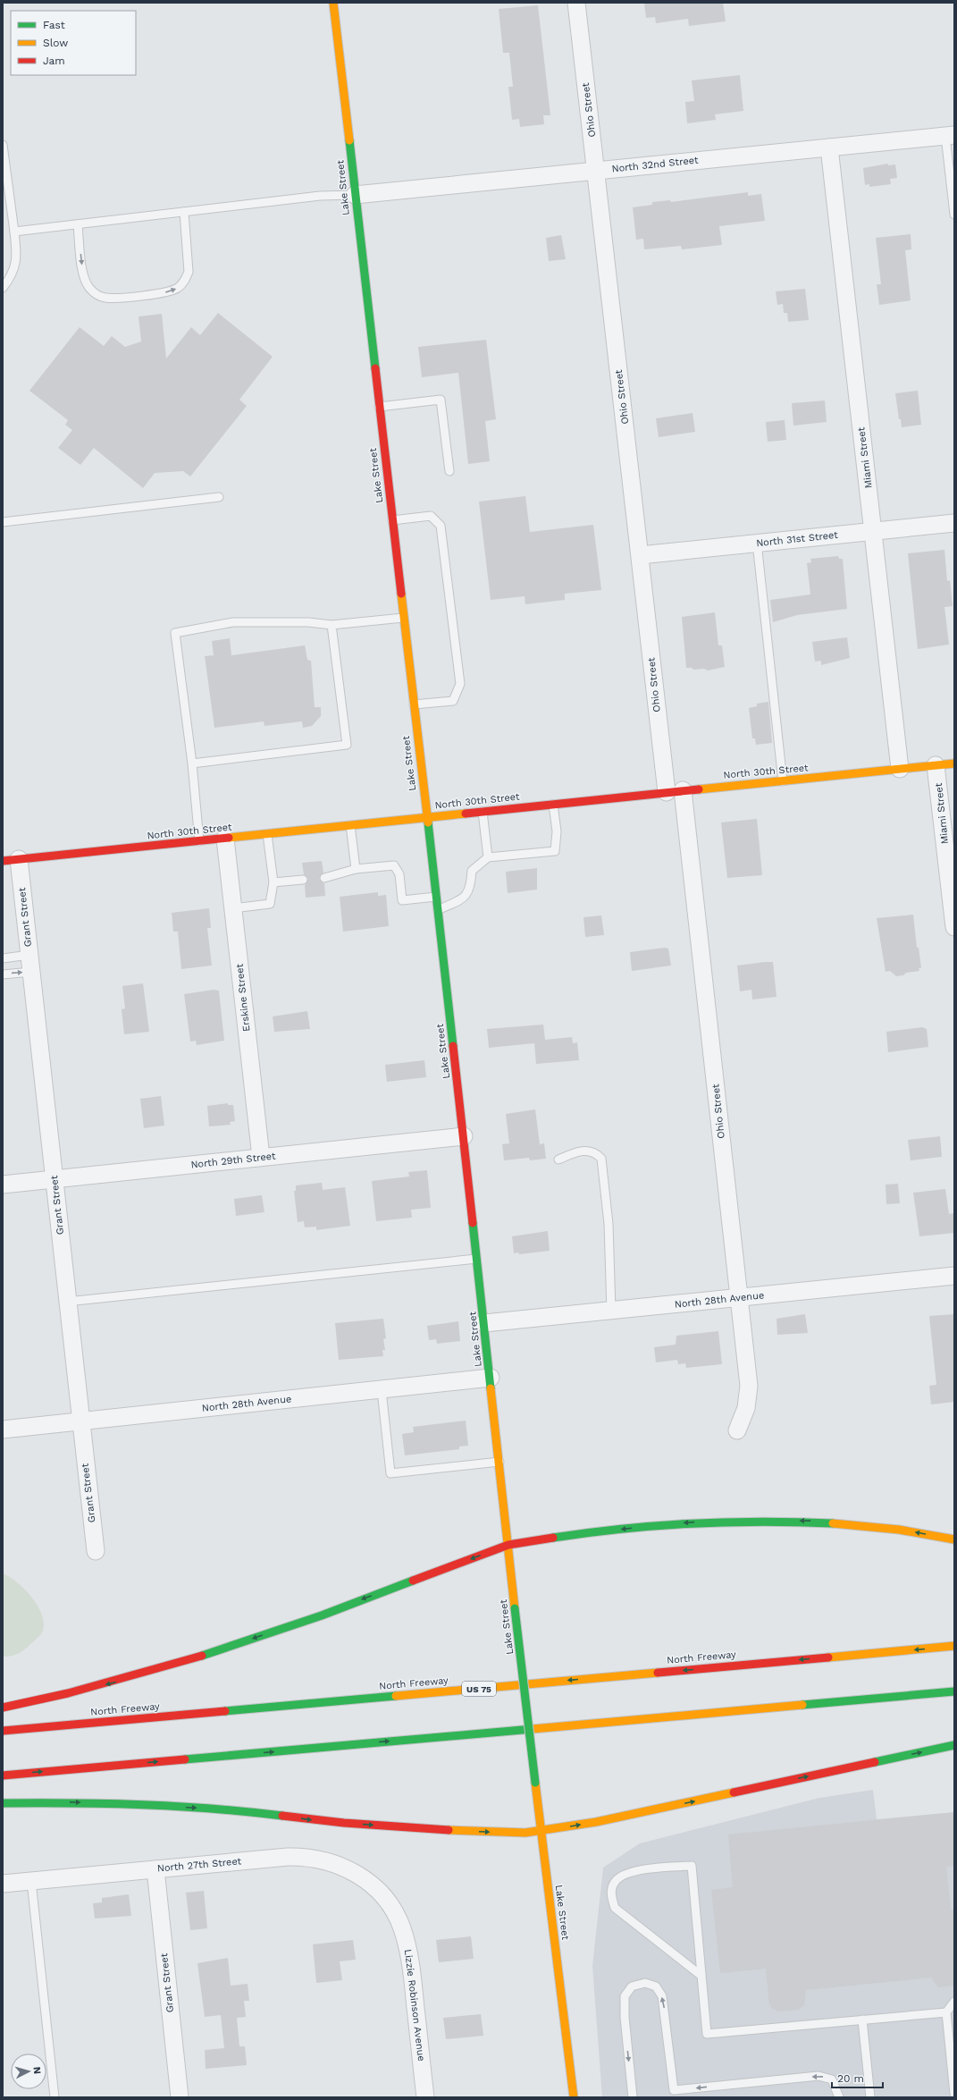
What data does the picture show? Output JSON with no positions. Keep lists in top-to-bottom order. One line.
{"streets":{"main road":["Lake Street","North 30th Street","North Freeway","US 75"],"street":["Ohio Street","North 32nd Street","Miami Street","North 31st Street","Grant Street","Erskine Street","North 29th Street","North 28th Avenue","North 27th Street","Lizzie Robinson Avenue"]},"crossings":[["Ohio Street","North 32nd Street"],["Ohio Street","North 31st Street"],["Ohio Street","North 30th Street"],["Ohio Street","North 28th Avenue"],["North 32nd Street","Lake Street"],["North 32nd Street","Miami Street"],["Lake Street","North 30th Street"],["Lake Street","North 29th Street"],["Lake Street","North 28th Avenue"],["Miami Street","North 31st Street"],["Miami Street","North 30th Street"],["North 30th Street","Grant Street"],["North 30th Street","Erskine Street"],["Grant Street","North 29th Street"],["Grant Street","North 28th Avenue"],["Grant Street","North 27th Street"],["Erskine Street","North 29th Street"],["North 27th Street","Lizzie Robinson Avenue"]],"legend":["Fast","Slow","Jam"],"scale_bar":"20 m","north":"right"}
